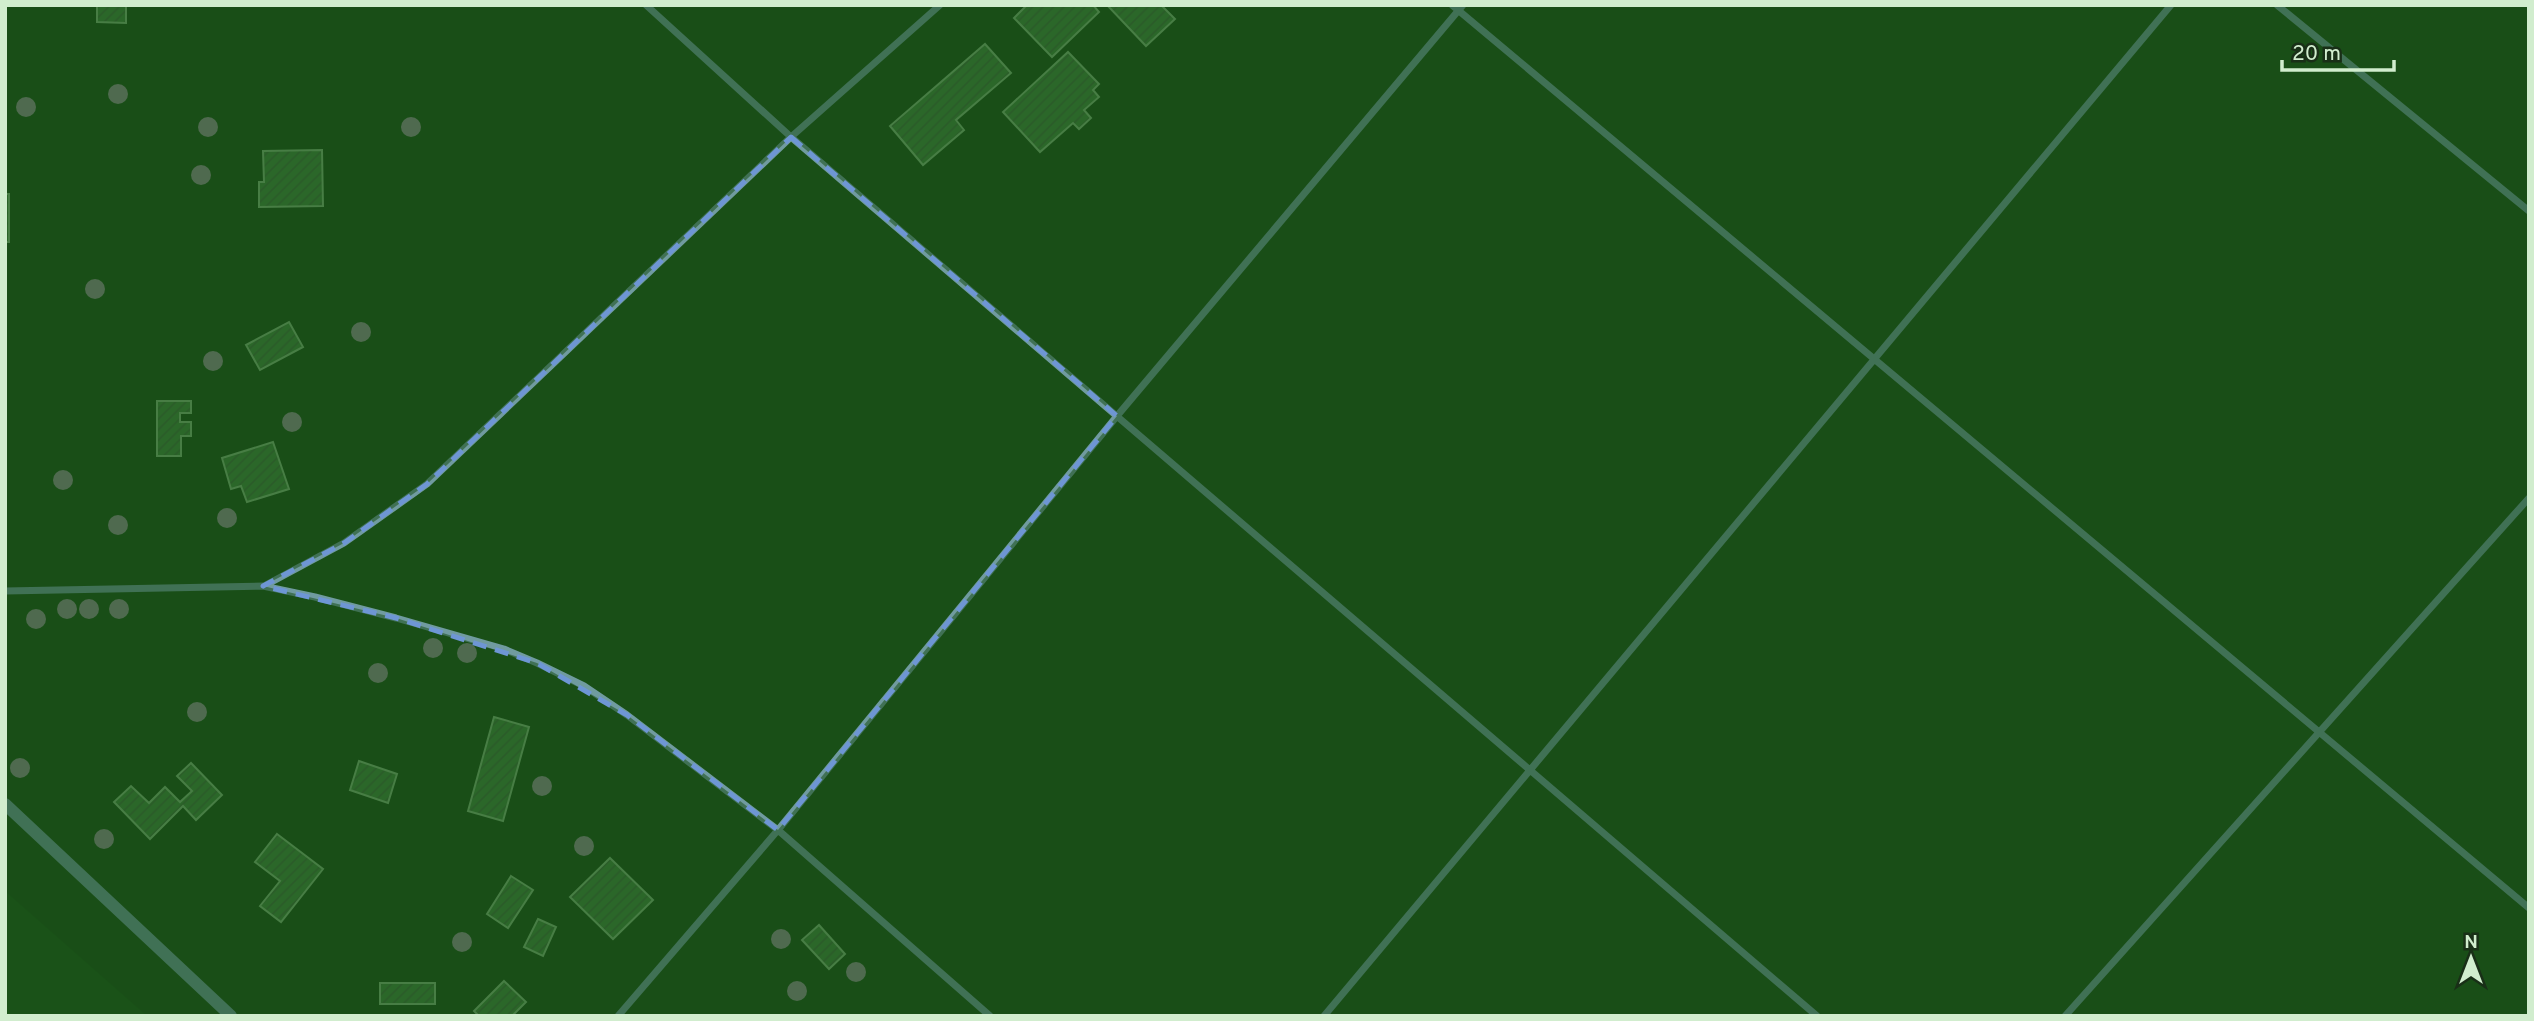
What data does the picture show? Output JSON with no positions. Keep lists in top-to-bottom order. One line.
{"scale_bar":"20 m","north":"top"}
